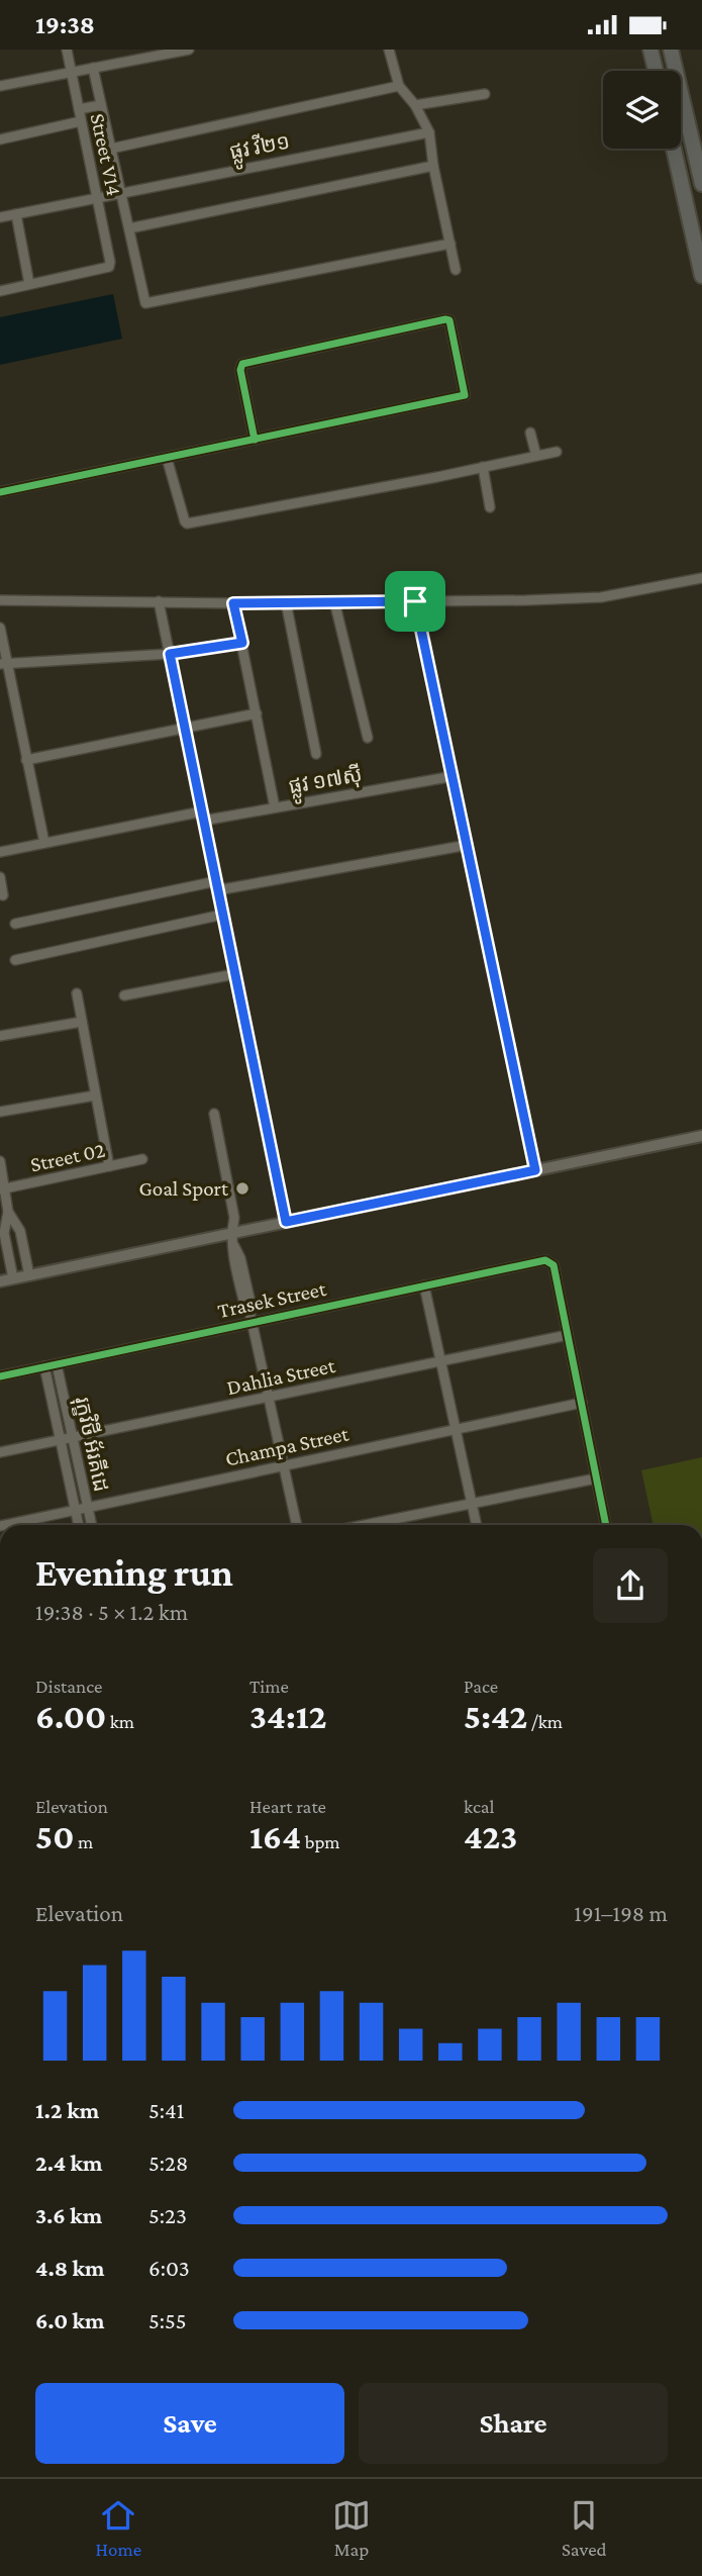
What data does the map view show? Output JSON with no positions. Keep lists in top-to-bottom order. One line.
{"streets":{"street":["ផ្លូវ វី២១","Street V14","ផ្លូវ ១៧ស៊ី","Street 02","Trasek Street","Dahlia Street","រុក្ខវិថី អ័រគីដេ","Champa Street"]},"crossings":[["ផ្លូវ វី២១","Street V14"],["Trasek Street","Dahlia Street"],["Trasek Street","រុក្ខវិថី អ័រគីដេ"],["Dahlia Street","រុក្ខវិថី អ័រគីដេ"],["រុក្ខវិថី អ័រគីដេ","Champa Street"]],"places":["Goal Sport"],"page":{"status":"19:38","heading":["Evening run","19:38 · 5 × 1.2 km"],"stats":[["Distance","6.00 km"],["Time","34:12"],["Pace","5:42 /km"],["Elevation","50 m"],["Heart rate","164 bpm"],["kcal","423"]],"chart":["Elevation","191–198 m"],"list":[{"name":"1.2 km","note":"5:41"},{"name":"2.4 km","note":"5:28"},{"name":"3.6 km","note":"5:23"},{"name":"4.8 km","note":"6:03"},{"name":"6.0 km","note":"5:55"}],"buttons":["Save","Share"],"tabs":["Home","Map","Saved"]}}
